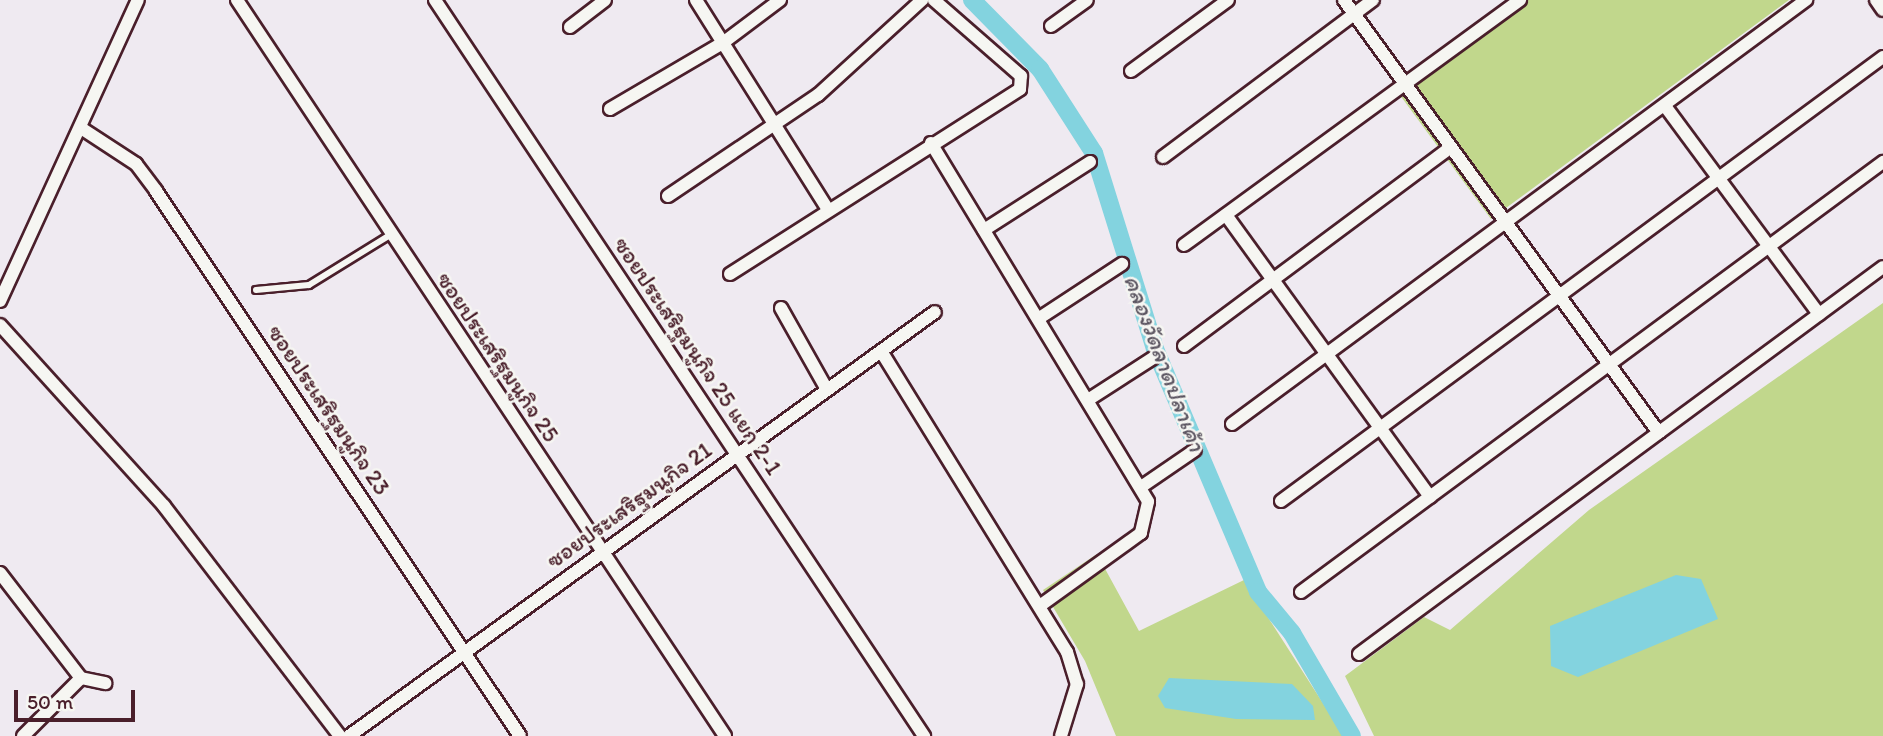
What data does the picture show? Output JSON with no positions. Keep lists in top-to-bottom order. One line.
{"streets":{"street":["ซอยประเสริฐมนูกิจ 25 แยก 2-1","ซอยประเสริฐมนูกิจ 25","ซอยประเสริฐมนูกิจ 23","ซอยประเสริฐมนูกิจ 21"]},"crossings":[["ซอยประเสริฐมนูกิจ 25 แยก 2-1","ซอยประเสริฐมนูกิจ 21"],["ซอยประเสริฐมนูกิจ 25","ซอยประเสริฐมนูกิจ 21"],["ซอยประเสริฐมนูกิจ 23","ซอยประเสริฐมนูกิจ 21"]],"water":["คลองวัดลาดปลาเค้า"],"scale_bar":"50 m"}
